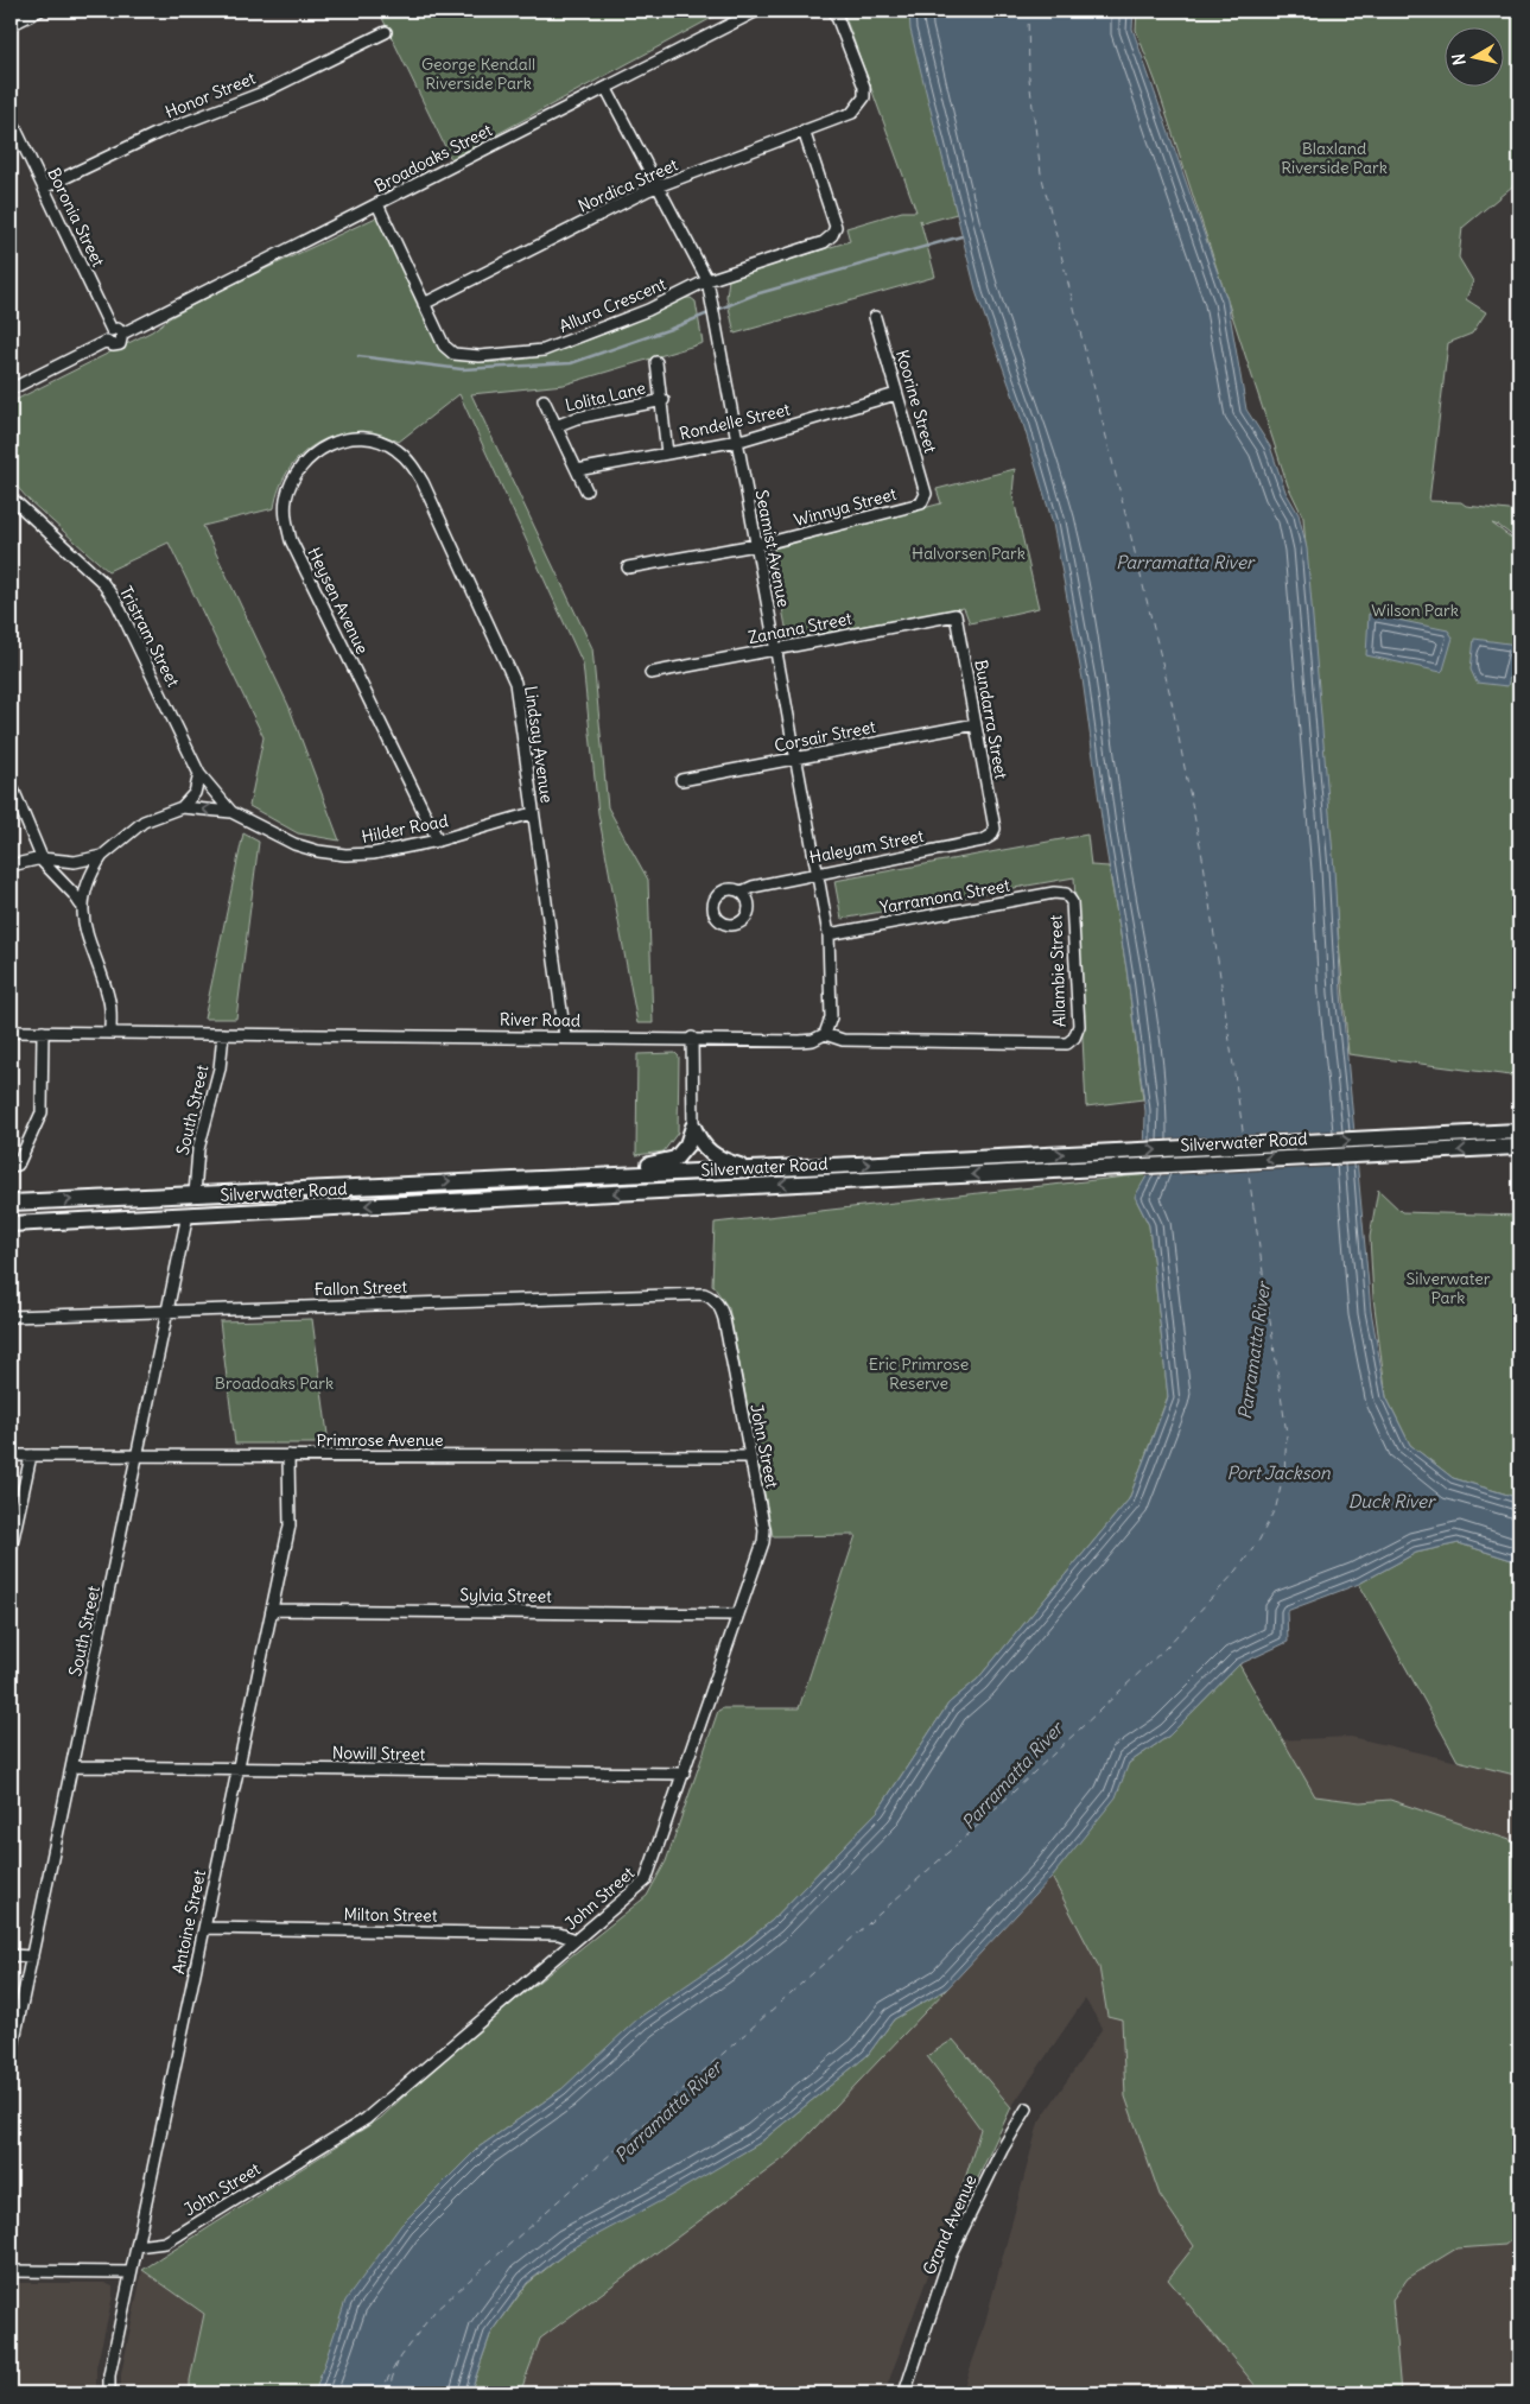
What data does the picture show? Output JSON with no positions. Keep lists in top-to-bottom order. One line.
{"streets":{"highway":["Silverwater Road"],"street":["Honor Street","Broadoaks Street","Nordica Street","Boronia Street","Allura Crescent","Lolita Lane","Koorine Street","Rondelle Street","Winnya Street","Seamist Avenue","Heysen Avenue","Zanana Street","Tristram Street","Bundarra Street","Corsair Street","Lindsay Avenue","Hilder Road","Haleyam Street","Yarramona Street","Allambie Street","River Road","South Street","Fallon Street","Primrose Avenue","John Street","Sylvia Street","Nowill Street","Milton Street","Antoine Street","Grand Avenue"]},"crossings":[["Honor Street","Boronia Street"],["Broadoaks Street","Boronia Street"],["Broadoaks Street","Allura Crescent"],["Broadoaks Street","Seamist Avenue"],["Nordica Street","Allura Crescent"],["Nordica Street","Seamist Avenue"],["Allura Crescent","Seamist Avenue"],["Lolita Lane","Rondelle Street"],["Koorine Street","Rondelle Street"],["Koorine Street","Winnya Street"],["Rondelle Street","Seamist Avenue"],["Winnya Street","Seamist Avenue"],["Seamist Avenue","Zanana Street"],["Seamist Avenue","Corsair Street"],["Seamist Avenue","Haleyam Street"],["Seamist Avenue","Yarramona Street"],["Seamist Avenue","River Road"],["Heysen Avenue","Lindsay Avenue"],["Heysen Avenue","Hilder Road"],["Zanana Street","Bundarra Street"],["Tristram Street","Hilder Road"],["Bundarra Street","Corsair Street"],["Bundarra Street","Haleyam Street"],["Lindsay Avenue","Hilder Road"],["Lindsay Avenue","River Road"],["Yarramona Street","Allambie Street"],["Allambie Street","River Road"],["River Road","South Street"],["South Street","Silverwater Road"],["South Street","Fallon Street"],["South Street","Primrose Avenue"],["South Street","Nowill Street"],["Fallon Street","John Street"],["Primrose Avenue","John Street"],["Primrose Avenue","Antoine Street"],["John Street","Sylvia Street"],["John Street","Nowill Street"],["John Street","Milton Street"],["John Street","Antoine Street"],["Sylvia Street","Antoine Street"],["Nowill Street","Antoine Street"],["Milton Street","Antoine Street"]],"water":["Parramatta River","Port Jackson","Duck River"],"parks":["George Kendall Riverside Park","Blaxland Riverside Park","Halvorsen Park","Wilson Park","Silverwater Park","Eric Primrose Reserve","Broadoaks Park"],"north":"left"}
